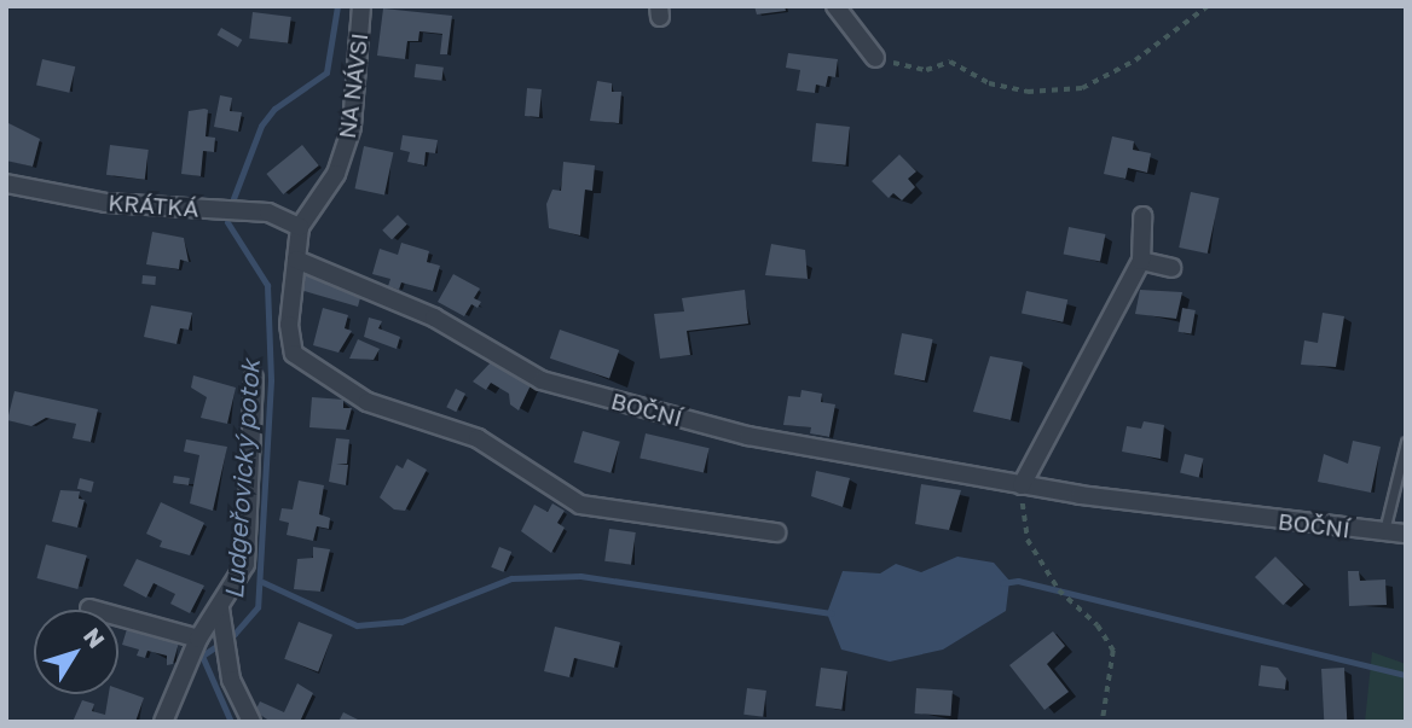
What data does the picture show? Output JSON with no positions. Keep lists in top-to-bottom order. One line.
{"streets":{"street":["NA NÁVSI","KRÁTKÁ","BOČNÍ"]},"crossings":[["NA NÁVSI","KRÁTKÁ"],["NA NÁVSI","BOČNÍ"]],"water":["Ludgeřovický potok"],"north":"top right"}
